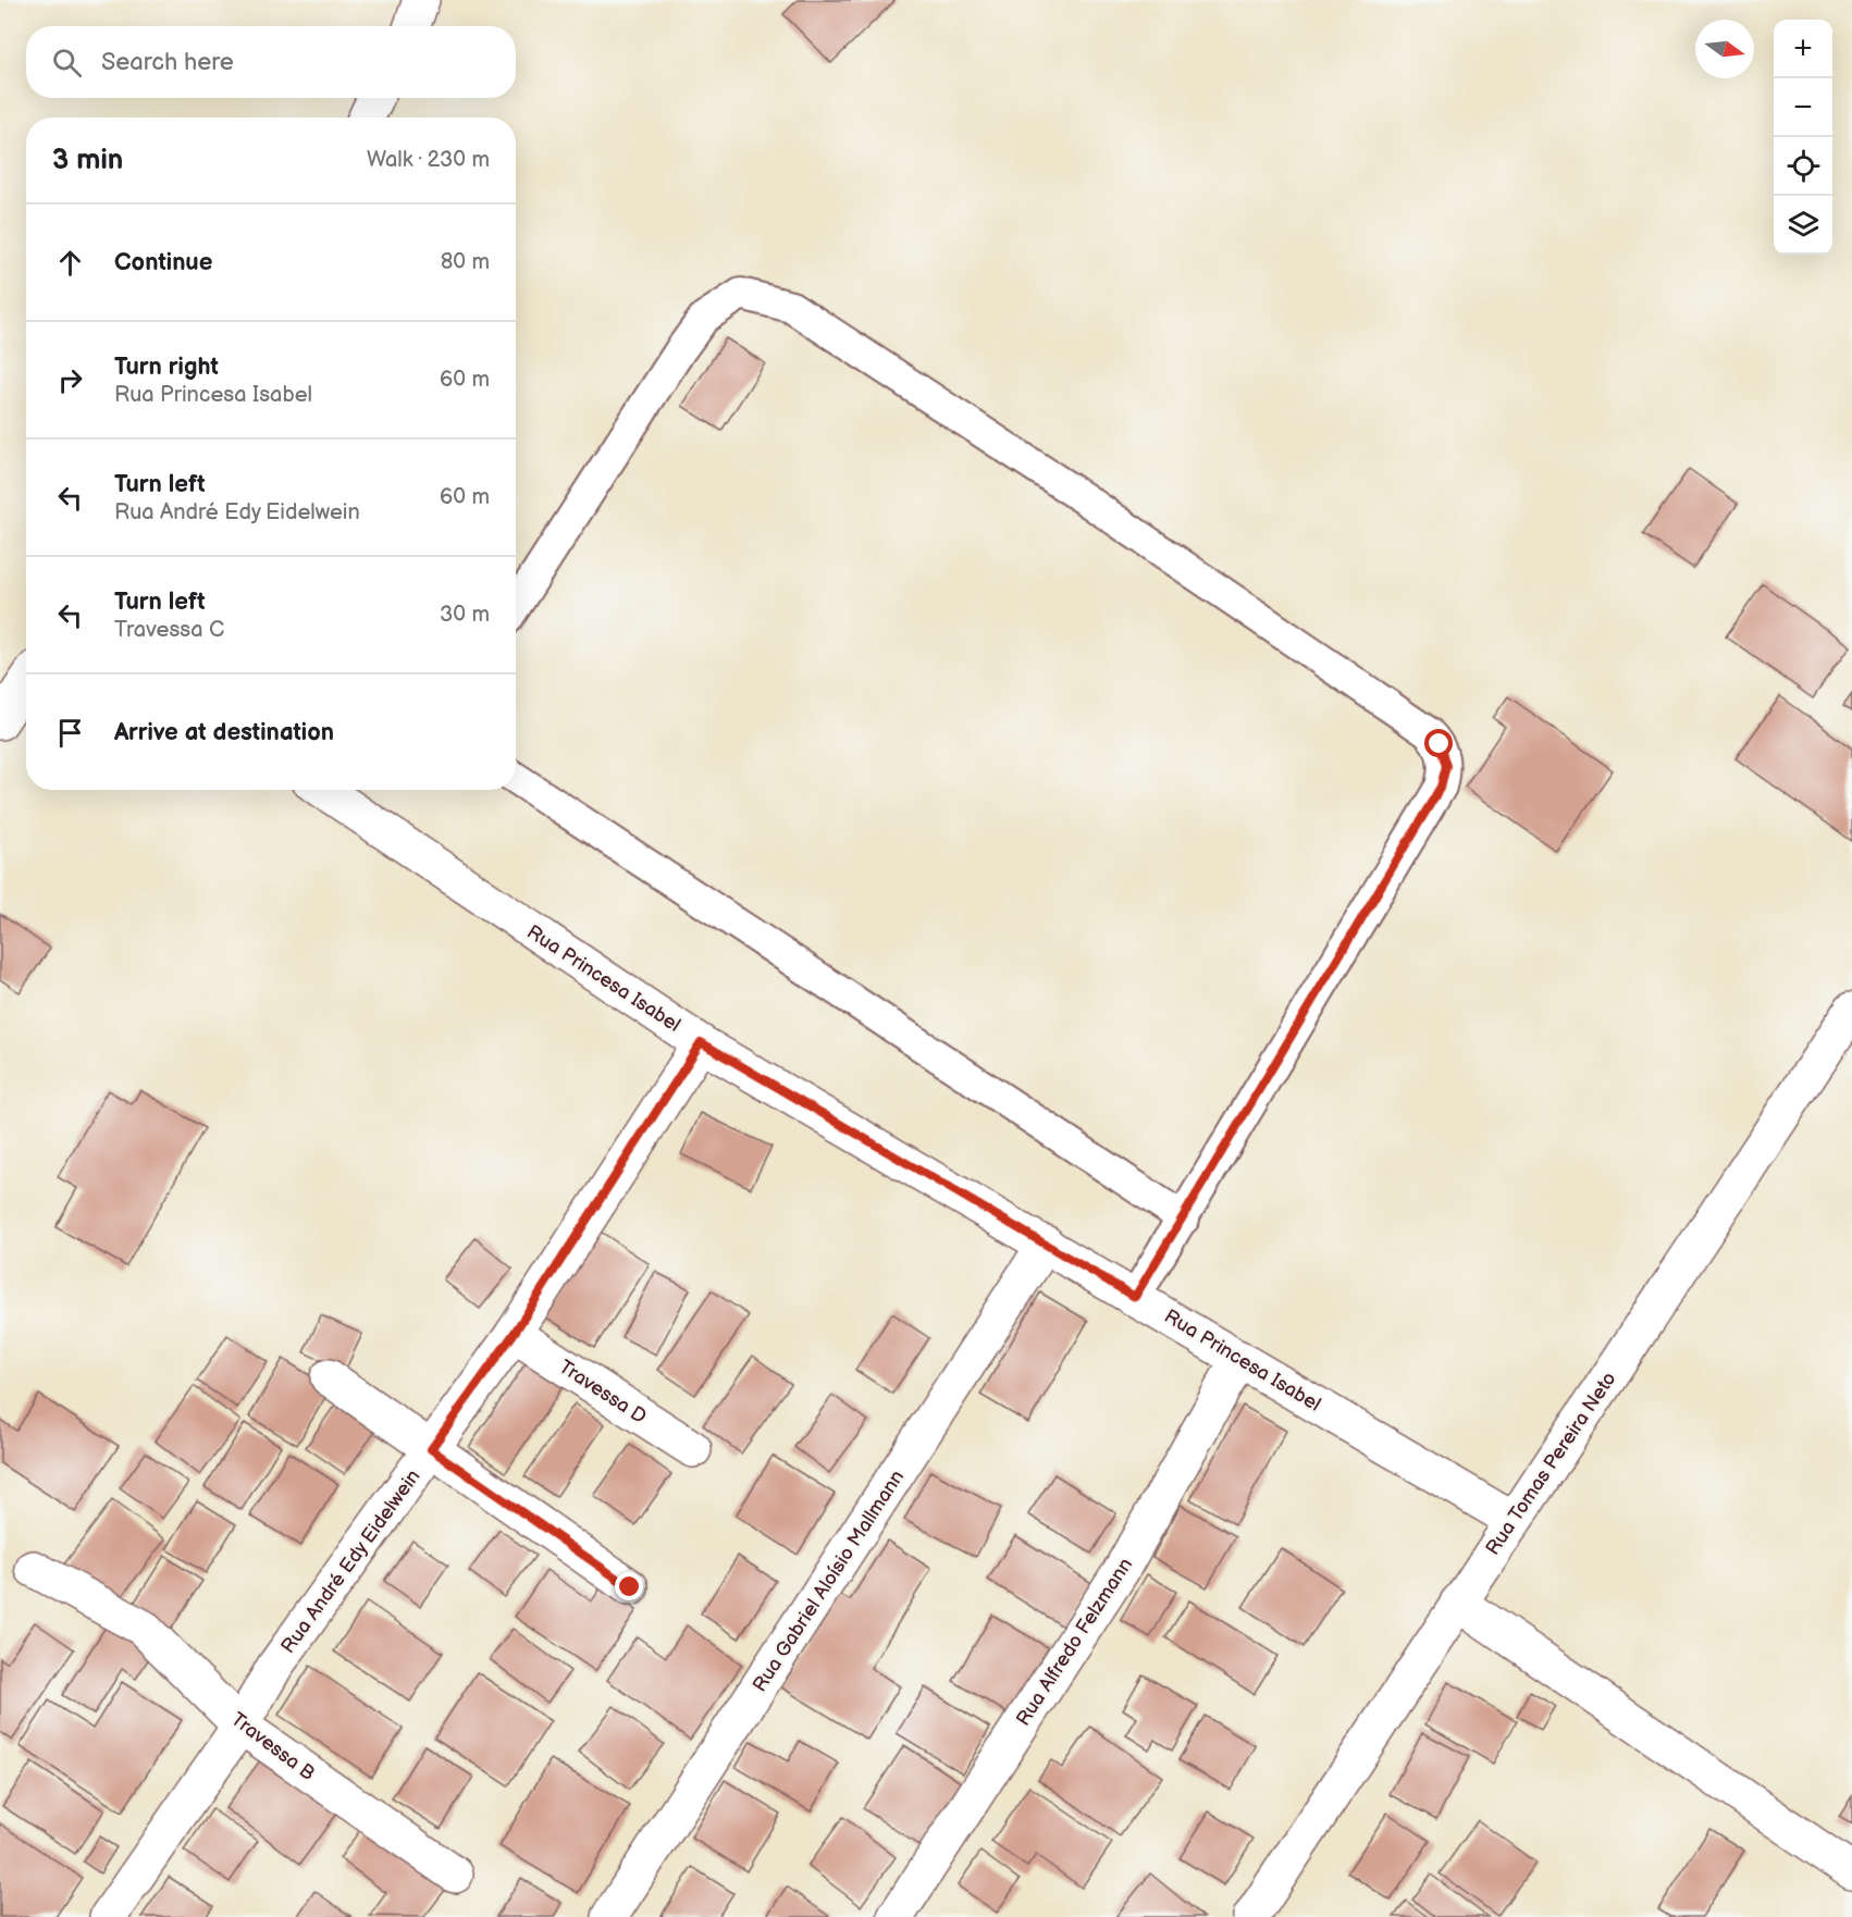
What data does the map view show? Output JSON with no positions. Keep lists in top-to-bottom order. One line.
{"streets":{"street":["Rua Princesa Isabel","Travessa D","Rua Tomas Pereira Neto","Rua André Edy Eidelwein","Rua Gabriel Aloísio Mallmann","Rua Alfredo Felzmann","Travessa B"]},"crossings":[["Rua Princesa Isabel","Rua Tomas Pereira Neto"],["Rua Princesa Isabel","Rua André Edy Eidelwein"],["Rua Princesa Isabel","Rua Gabriel Aloísio Mallmann"],["Rua Princesa Isabel","Rua Alfredo Felzmann"],["Travessa D","Rua André Edy Eidelwein"],["Rua André Edy Eidelwein","Travessa B"]],"north":"right","page":{"map_buttons":["+","−"],"search":"Search here","heading":["3 min","Walk · 230 m"],"list":[["Continue","80 m"],["Turn right","Rua Princesa Isabel","60 m"],["Turn left","Rua André Edy Eidelwein","60 m"],["Turn left","Travessa C","30 m"],"Arrive at destination"]}}
